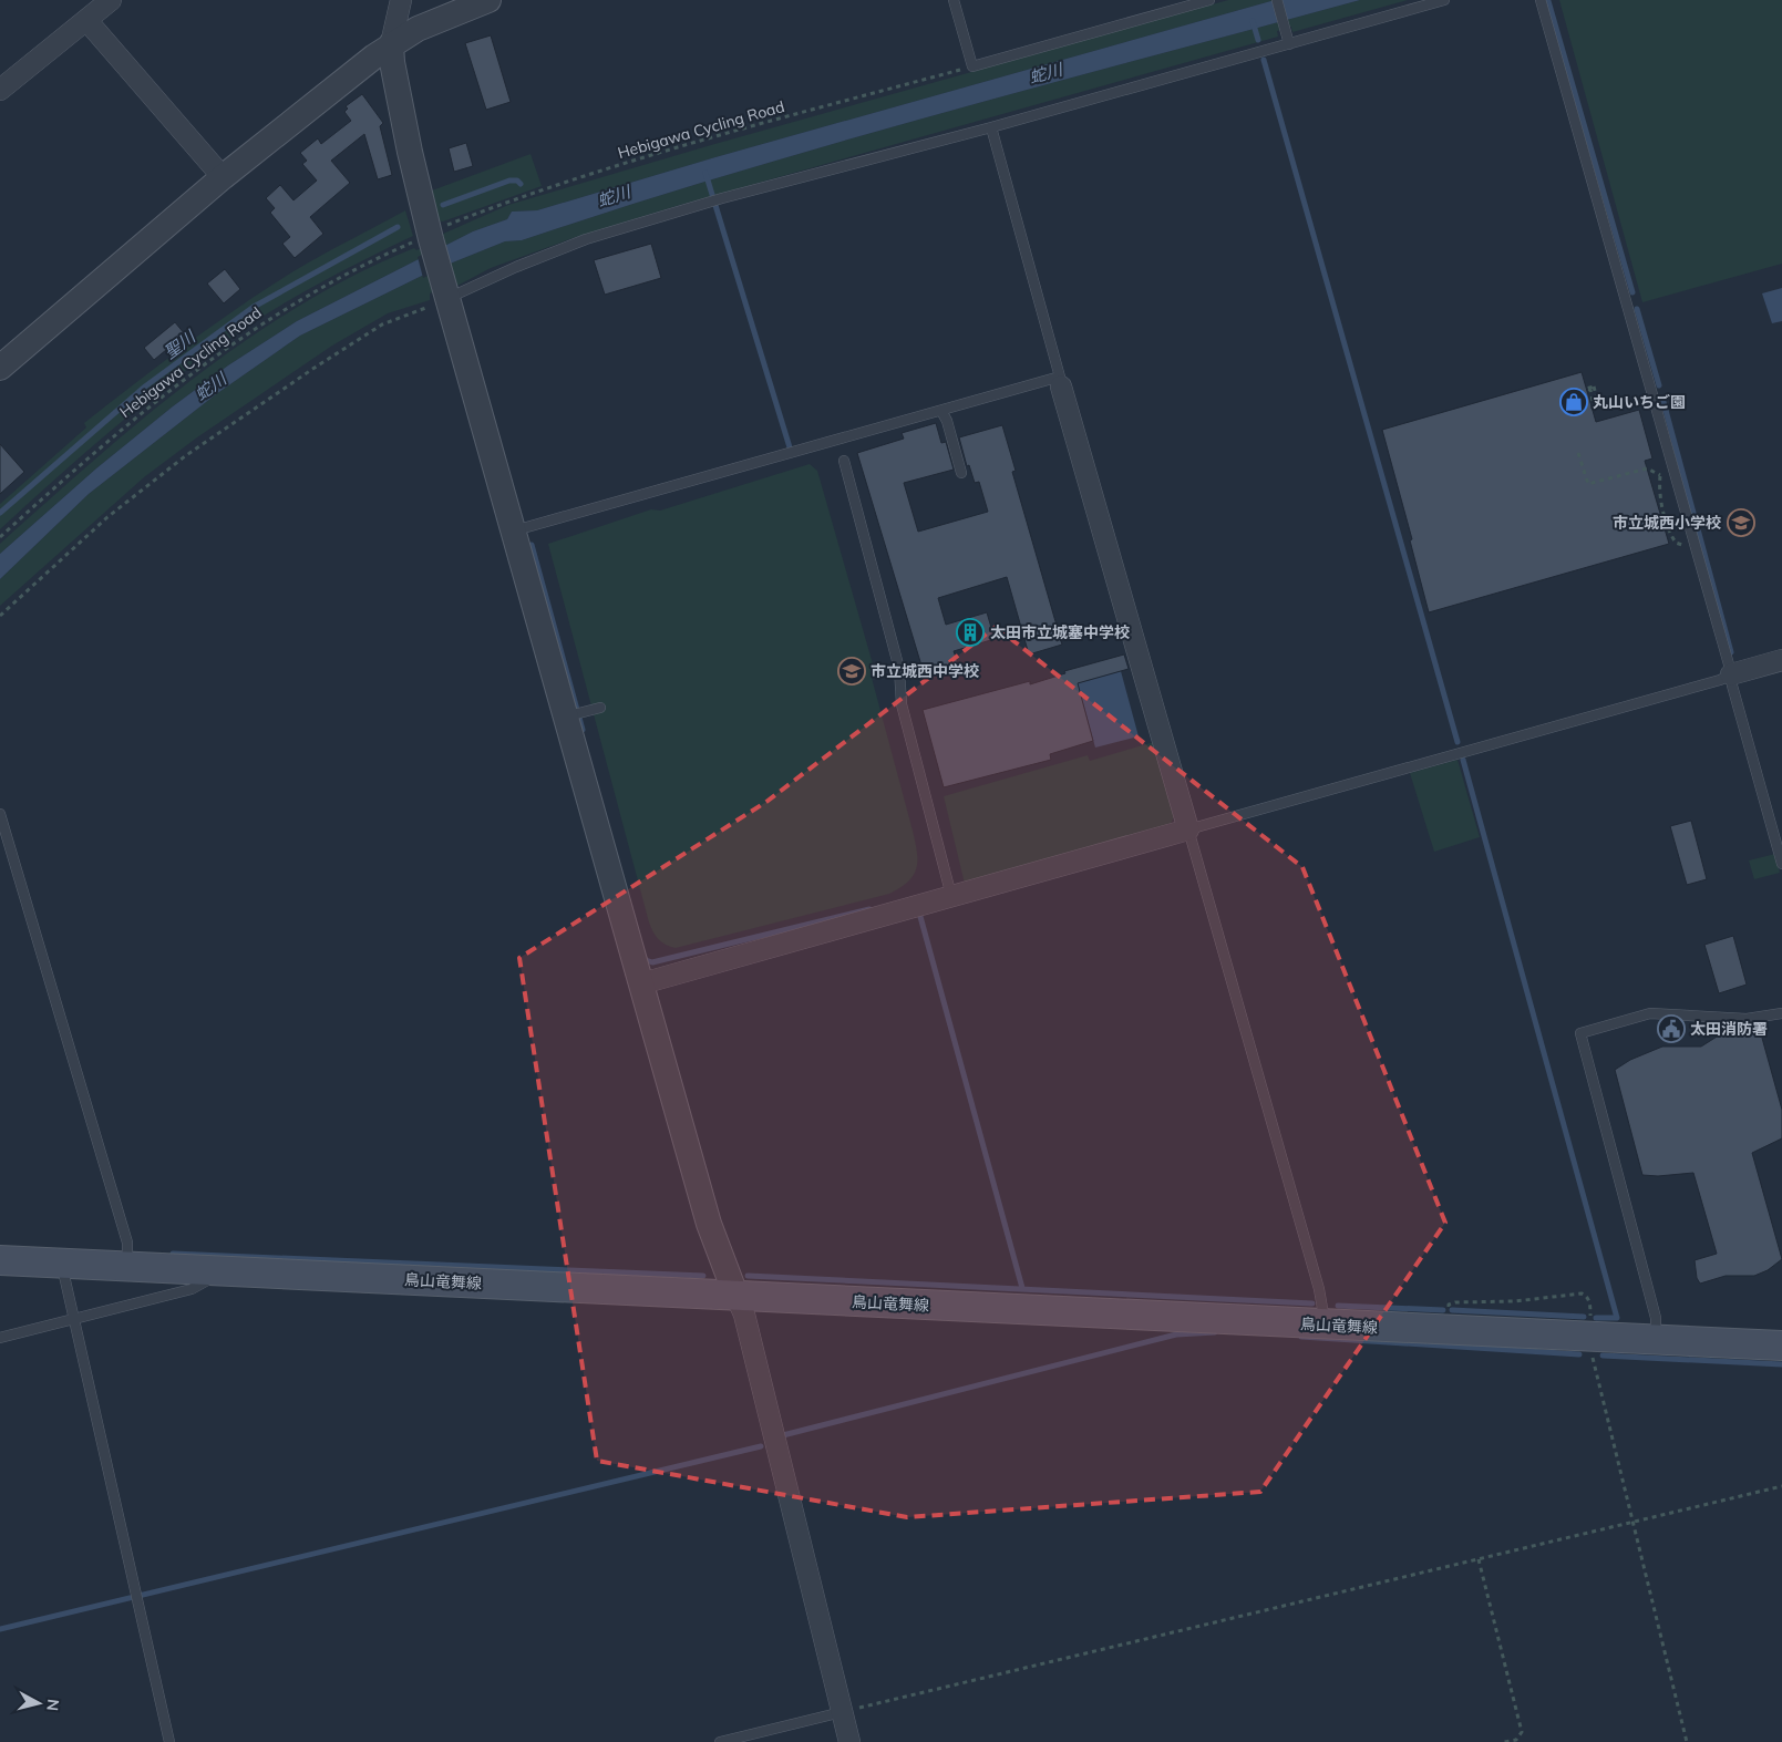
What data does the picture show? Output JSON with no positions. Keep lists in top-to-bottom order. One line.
{"streets":{"main road":["鳥山竜舞線"],"path":["Hebigawa Cycling Road"]},"water":["蛇川","聖川"],"places":{"shop":["丸山いちご園"],"school or university":["市立城西小学校","市立城西中学校"],"building":["太田市立城塞中学校"],"public building":["太田消防署"]},"north":"right"}
